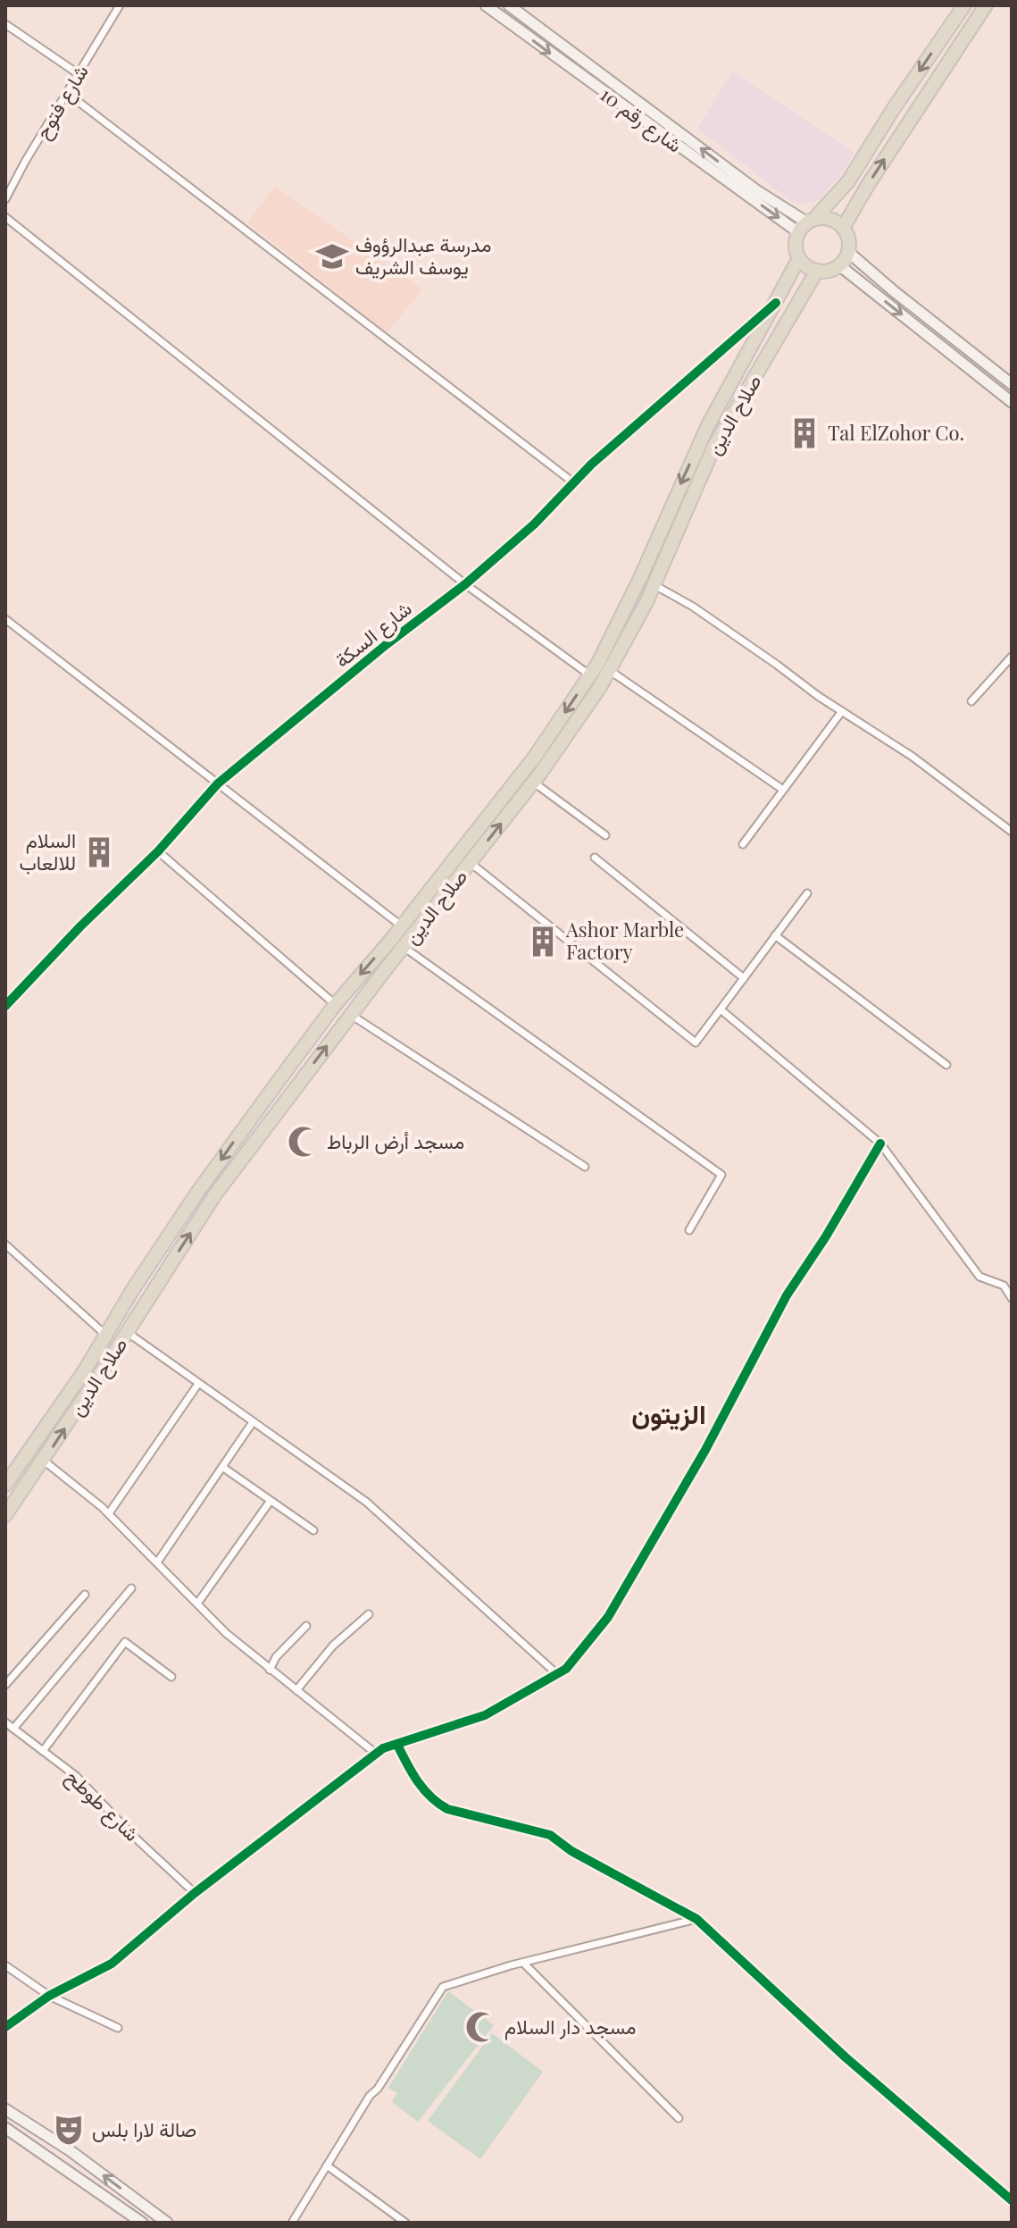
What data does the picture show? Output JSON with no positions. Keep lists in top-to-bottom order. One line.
{"streets":{"highway":["صلاح الدين"],"main road":["شارع رقم 10"],"street":["شارع فتوح","شارع السكة","شارع طوطح"]},"crossings":[["شارع رقم 10","صلاح الدين"],["صلاح الدين","شارع السكة"]],"districts":["الزيتون"],"places":{"school or university":["مدرسة عبدالرؤوف يوسف الشريف"],"building":["Tal ElZohor Co.","السلام للالعاب","Ashor Marble Factory"],"mosque":["مسجد أرض الرباط","مسجد دار السلام"],"theatre":["صالة لارا بلس"]}}
